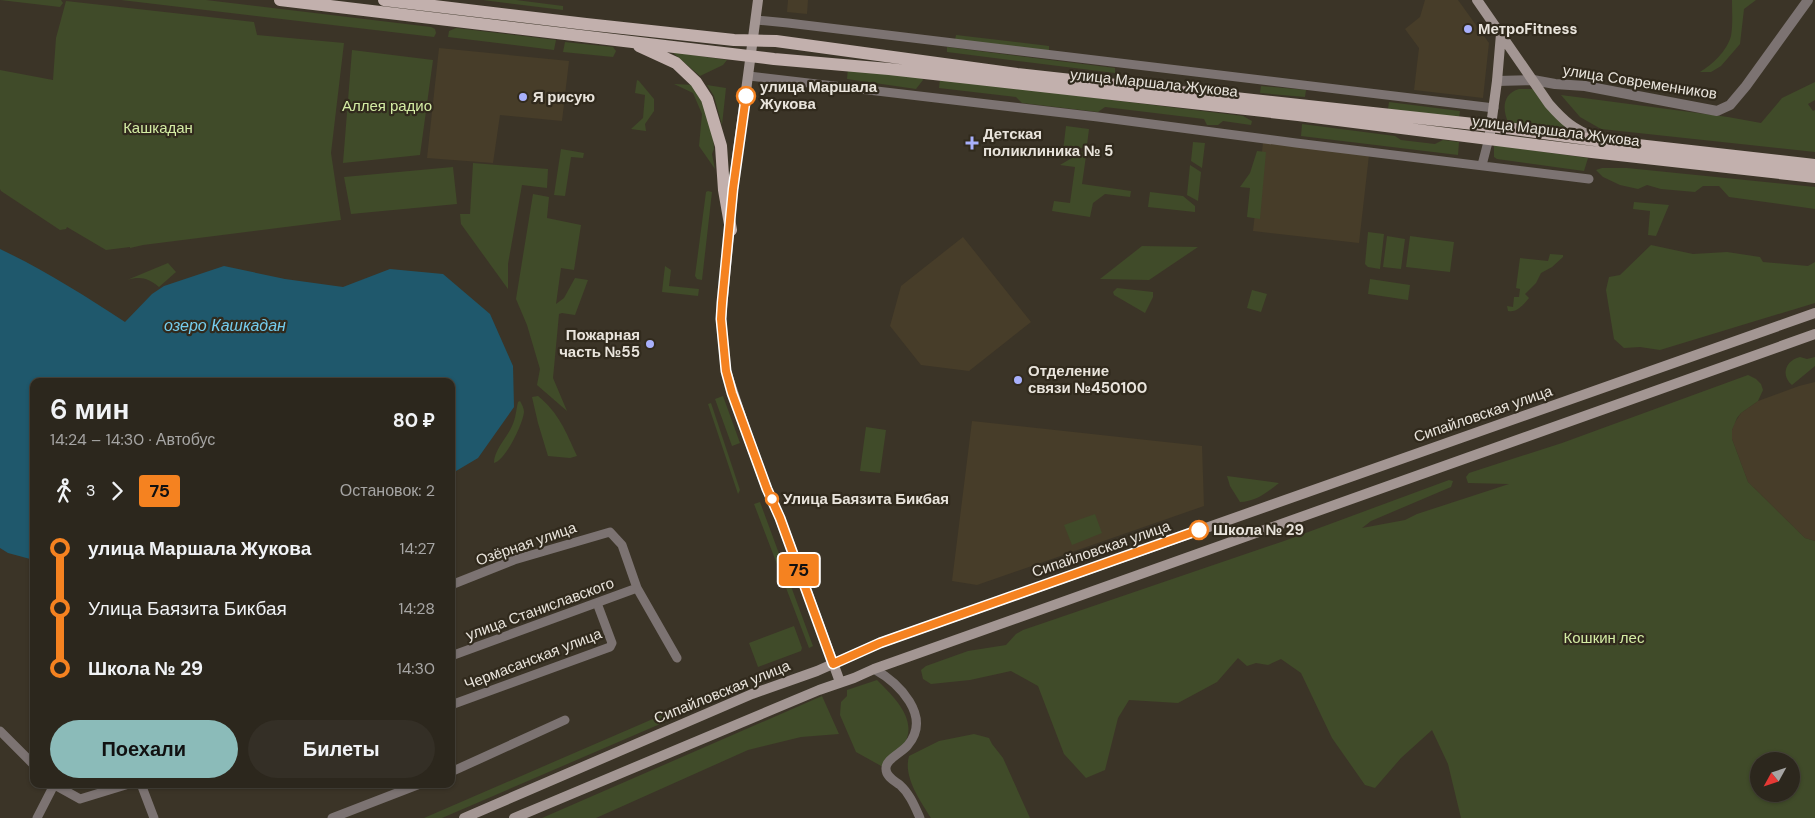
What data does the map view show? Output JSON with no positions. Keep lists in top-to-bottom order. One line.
{"streets":{"main road":["улица Маршала Жукова","Сипайловская улица"],"street":["улица Современников","Озёрная улица","улица Станиславского","Чермасанская улица"]},"crossings":[["Озёрная улица","улица Станиславского"],["улица Станиславского","Чермасанская улица"]],"water":["озеро Кашкадан"],"parks":["Аллея радио","Кашкадан","Кошкин лес"],"places":{"other":["МетроFitness","улица Маршала Жукова","Я рисую","Пожарная часть №55","Отделение связи №450100","Улица Баязита Бикбая","Школа № 29"],"health":["Детская поликлиника № 5"]},"lines":["bus line 75"],"north":"bottom left","page":{"on_map":"75","heading":["6 мин","14:24 – 14:30 · Автобус","80 ₽"],"legs":["3","75","Остановок: 2"],"list":[{"name":"улица Маршала Жукова","value":"14:27"},{"name":"Улица Баязита Бикбая","value":"14:28"},{"name":"Школа № 29","value":"14:30"}],"buttons":["Поехали","Билеты"]}}
